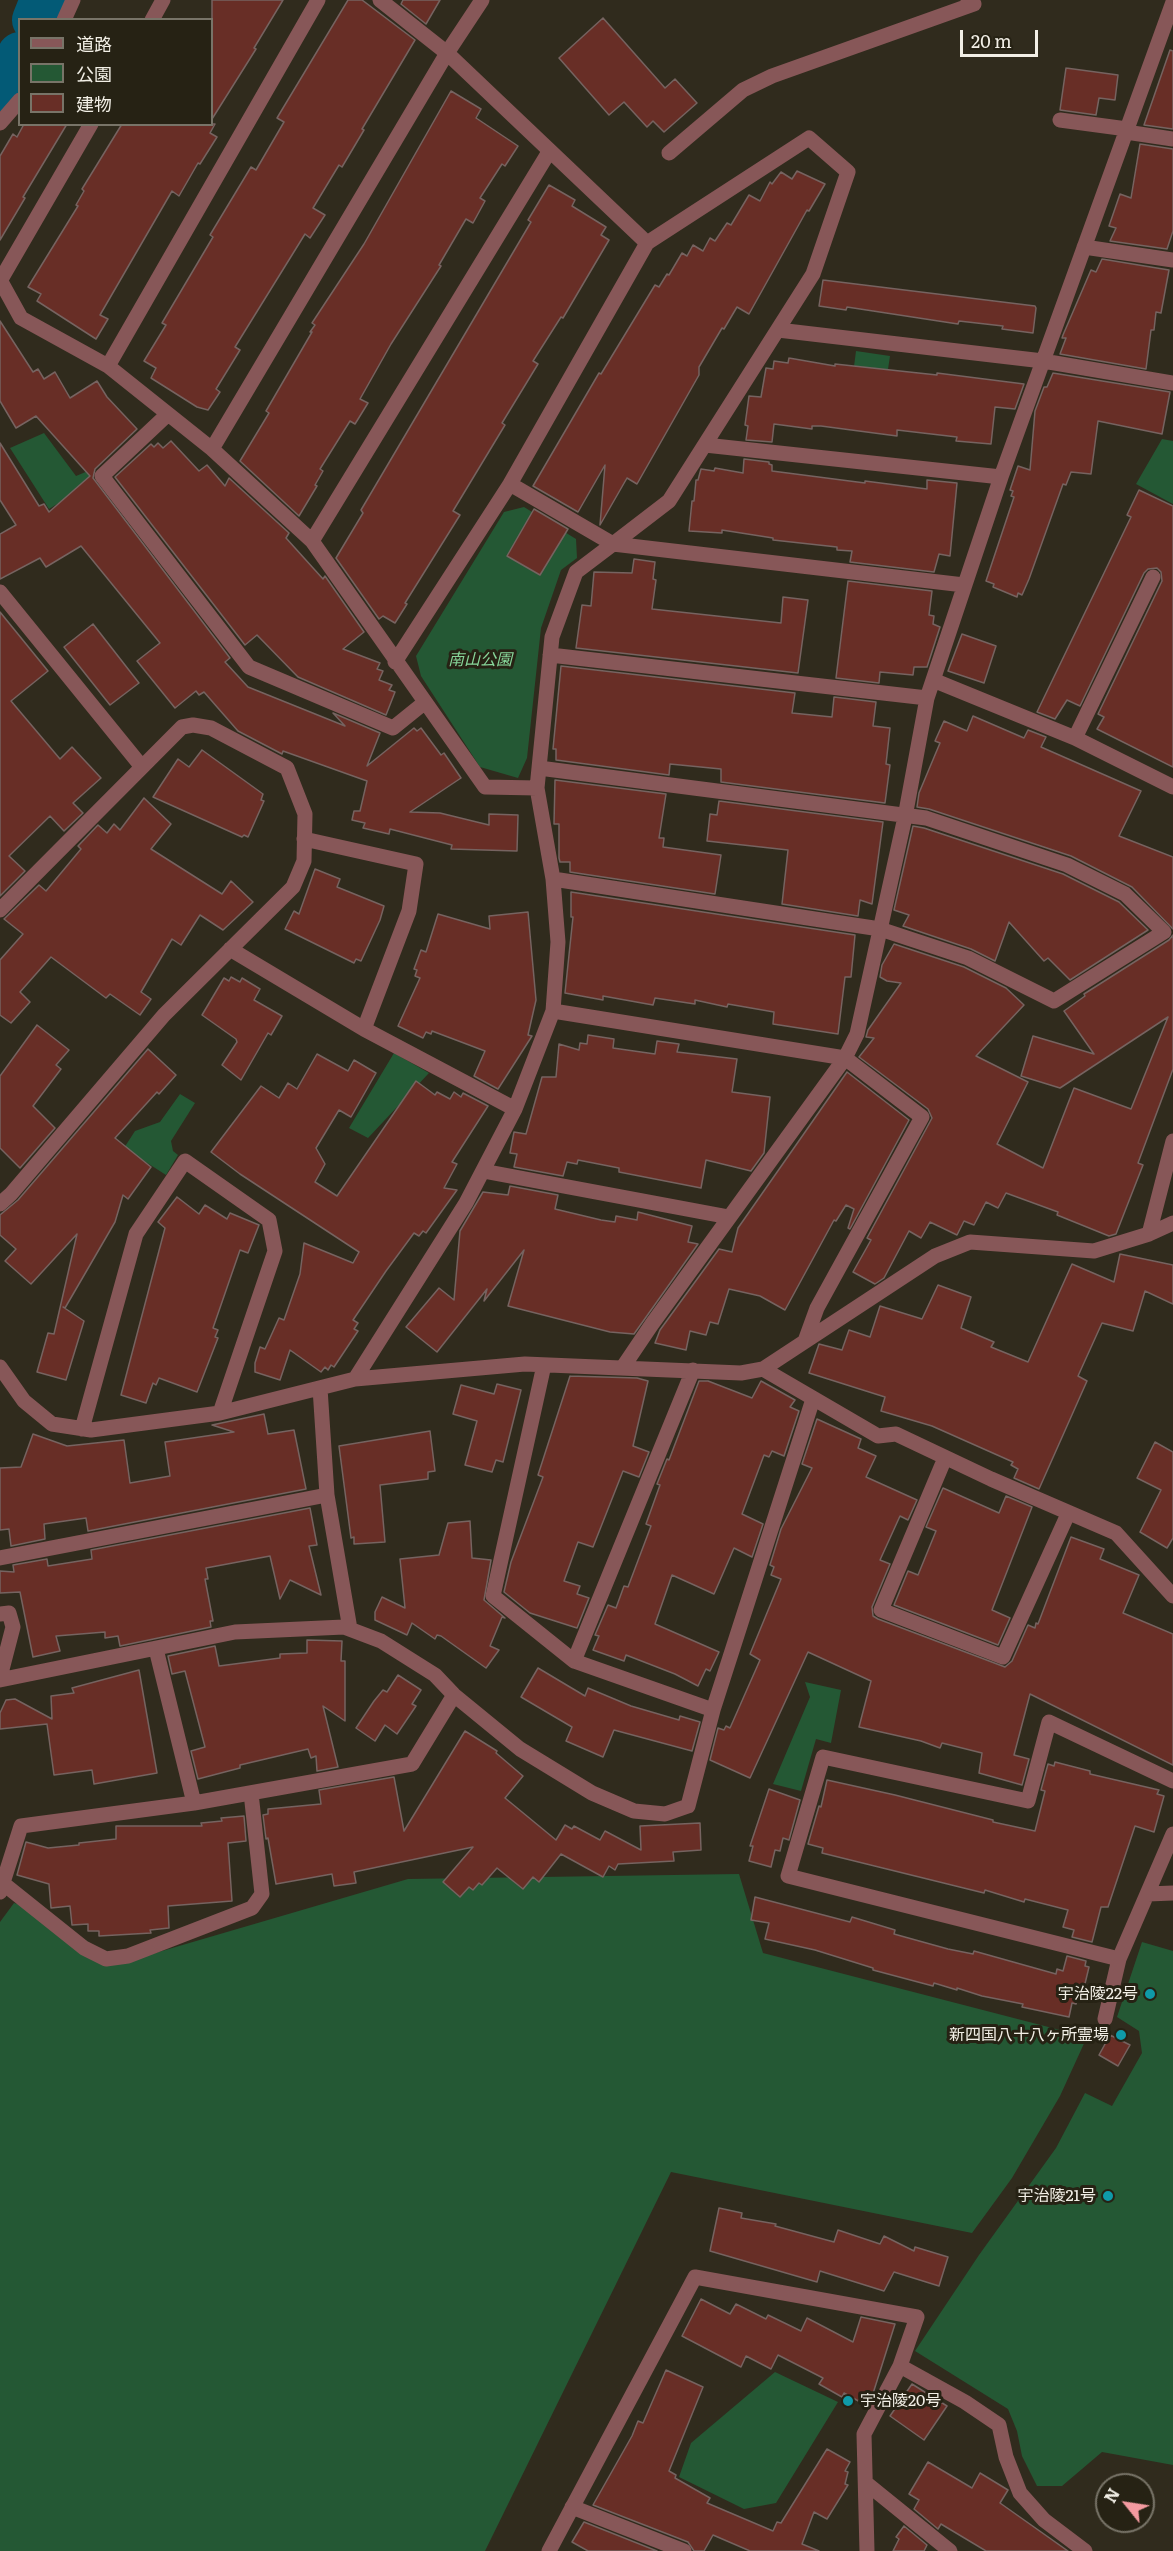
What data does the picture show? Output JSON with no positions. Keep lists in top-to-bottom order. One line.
{"parks":["南山公園"],"places":["宇治陵22号","新四国八十八ヶ所霊場","宇治陵21号","宇治陵20号"],"legend":["道路","公園","建物"],"scale_bar":"20 m","north":"top left"}
